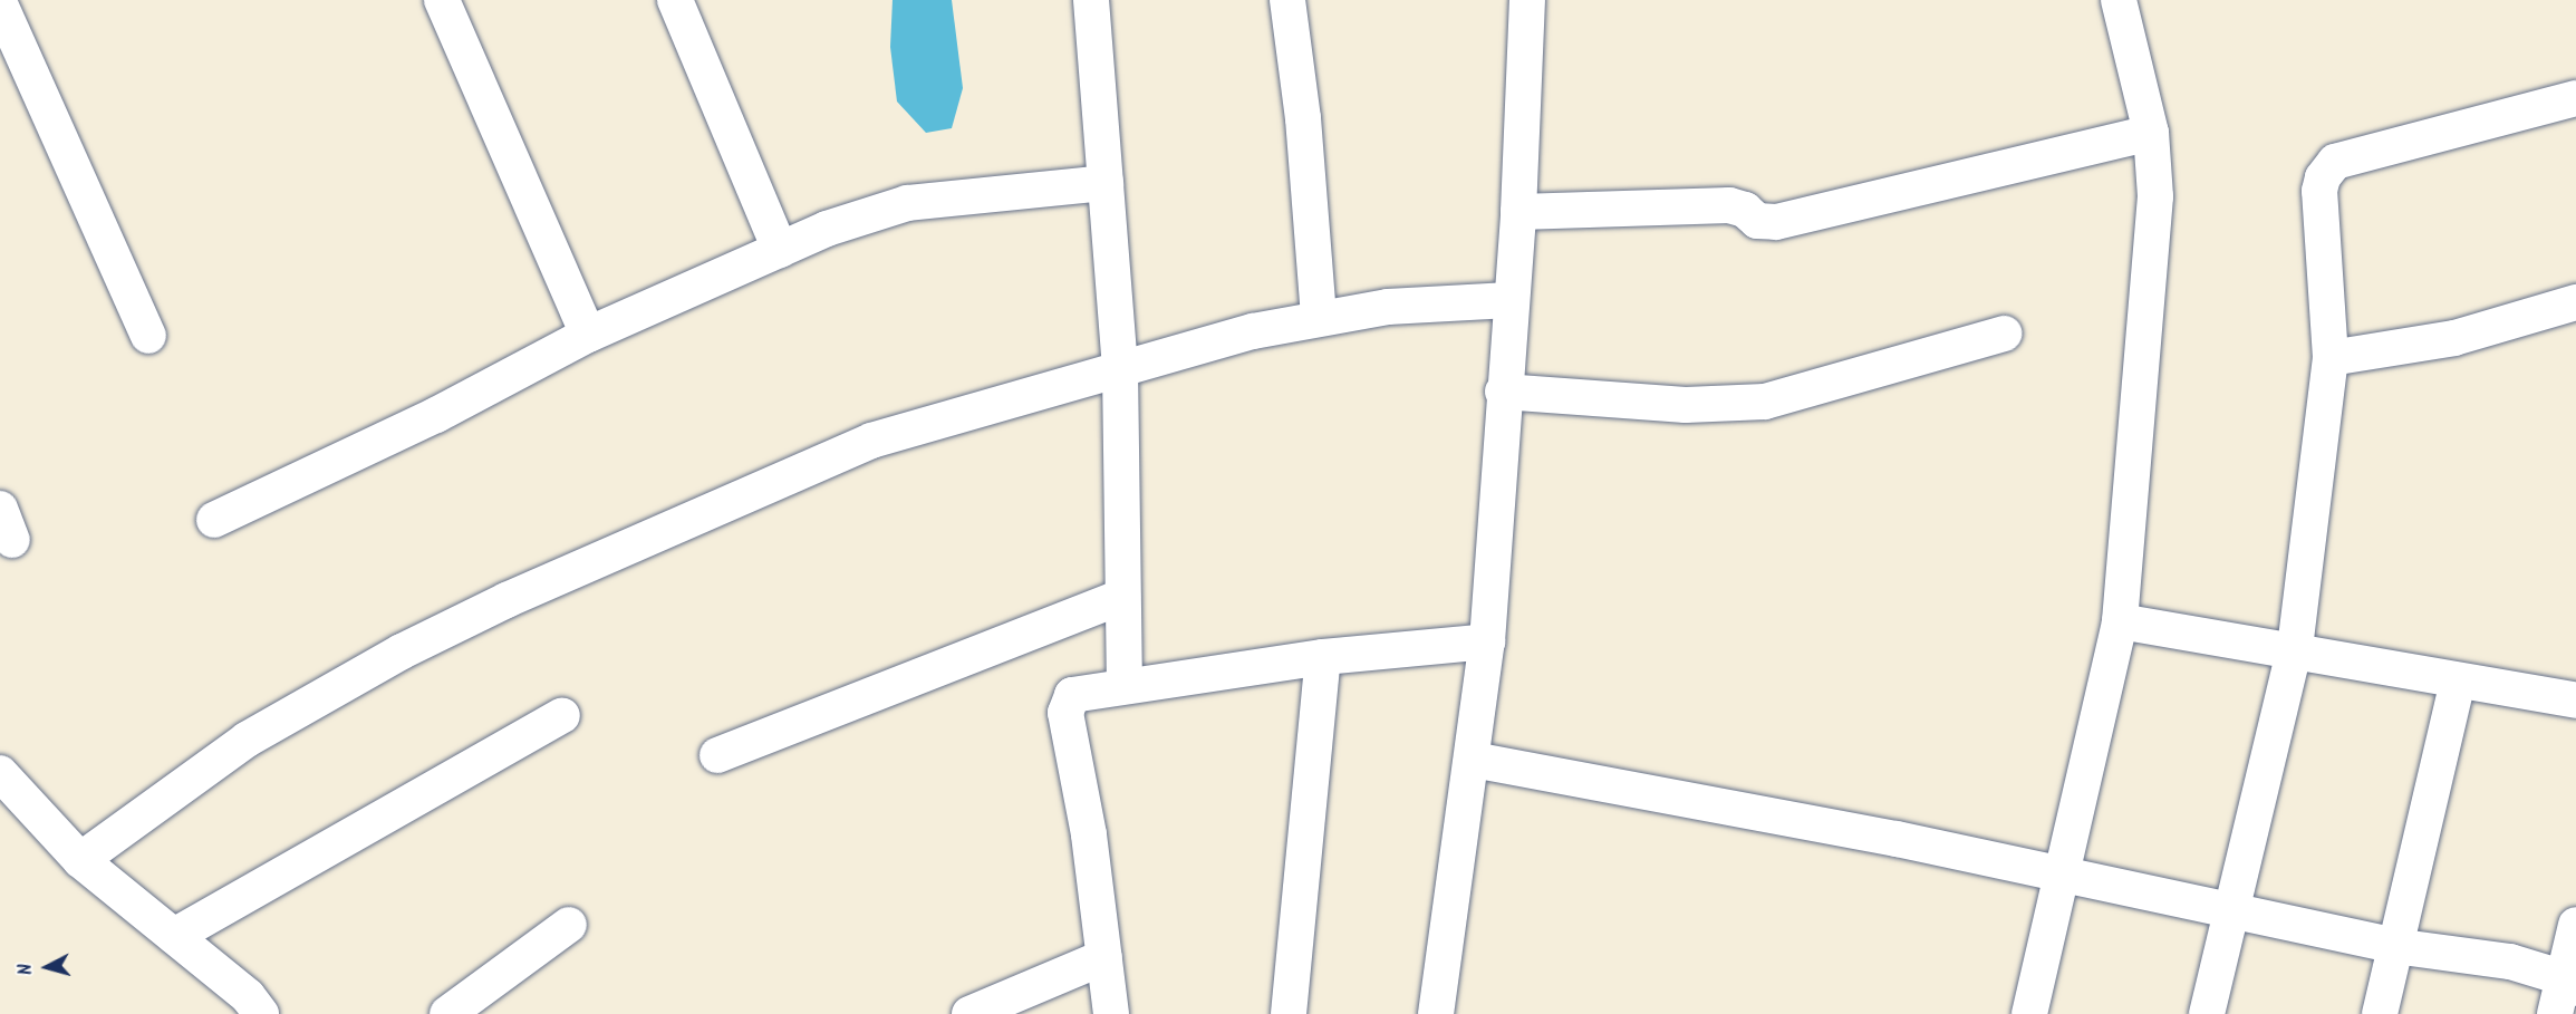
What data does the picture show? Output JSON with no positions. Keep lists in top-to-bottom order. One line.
{"north":"left"}
